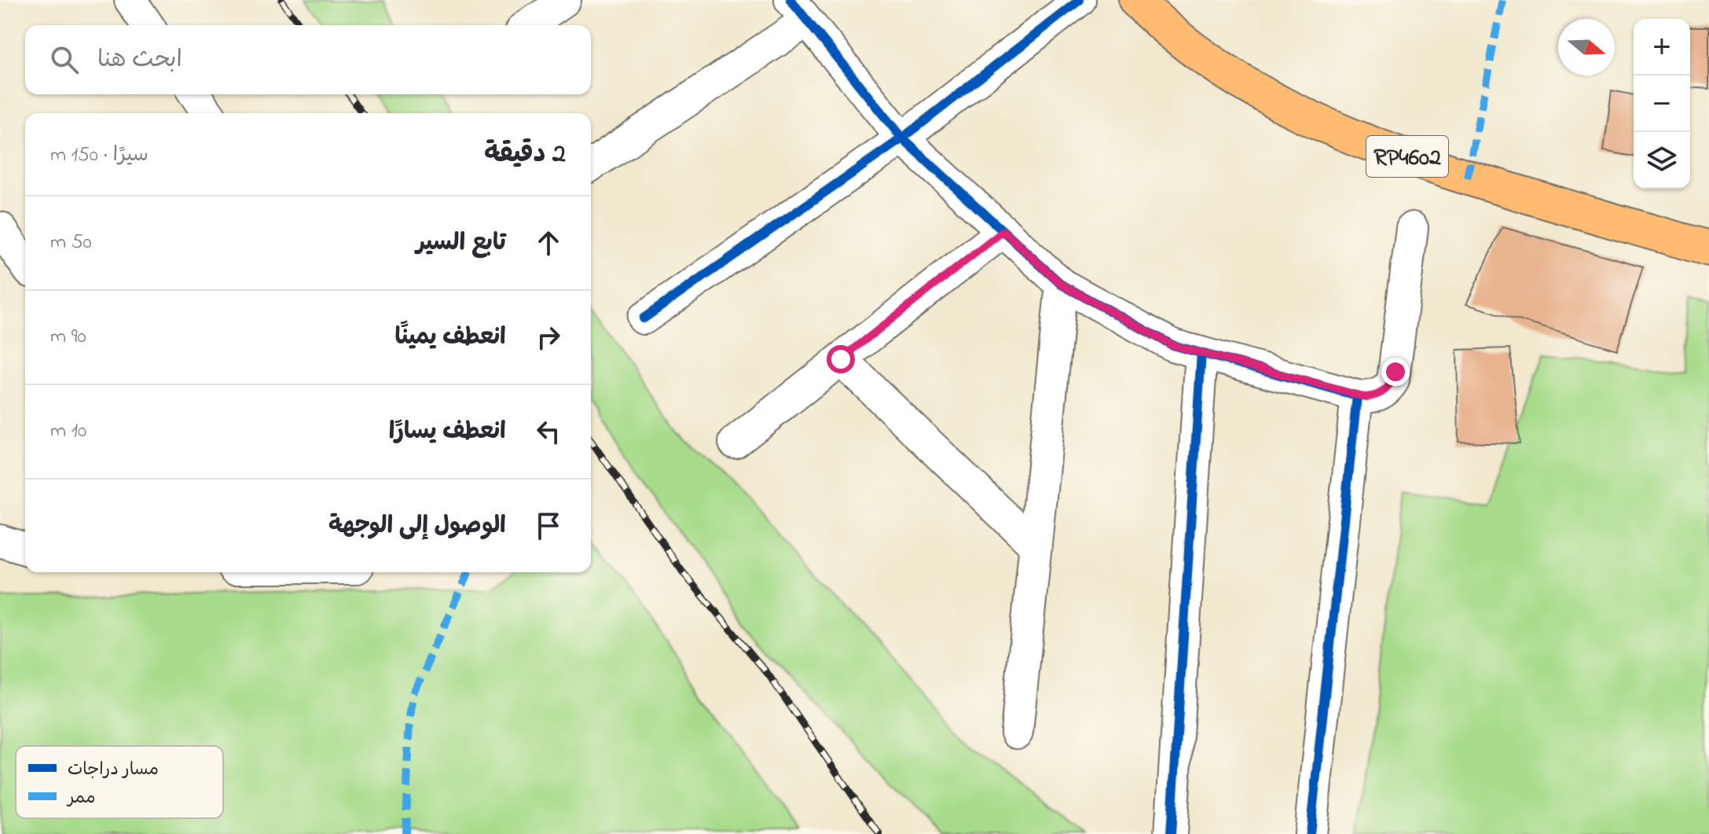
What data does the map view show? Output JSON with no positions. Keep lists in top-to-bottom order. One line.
{"streets":{"main road":["RP4602"]},"legend":["مسار دراجات","ممر"],"north":"right","page":{"map_buttons":["+","−"],"search":"ابحث هنا","heading":["2 دقيقة","سيرًا · 150 m"],"list":[["تابع السير","50 m"],["انعطف يمينًا","90 m"],["انعطف يسارًا","10 m"],"الوصول إلى الوجهة"]}}
